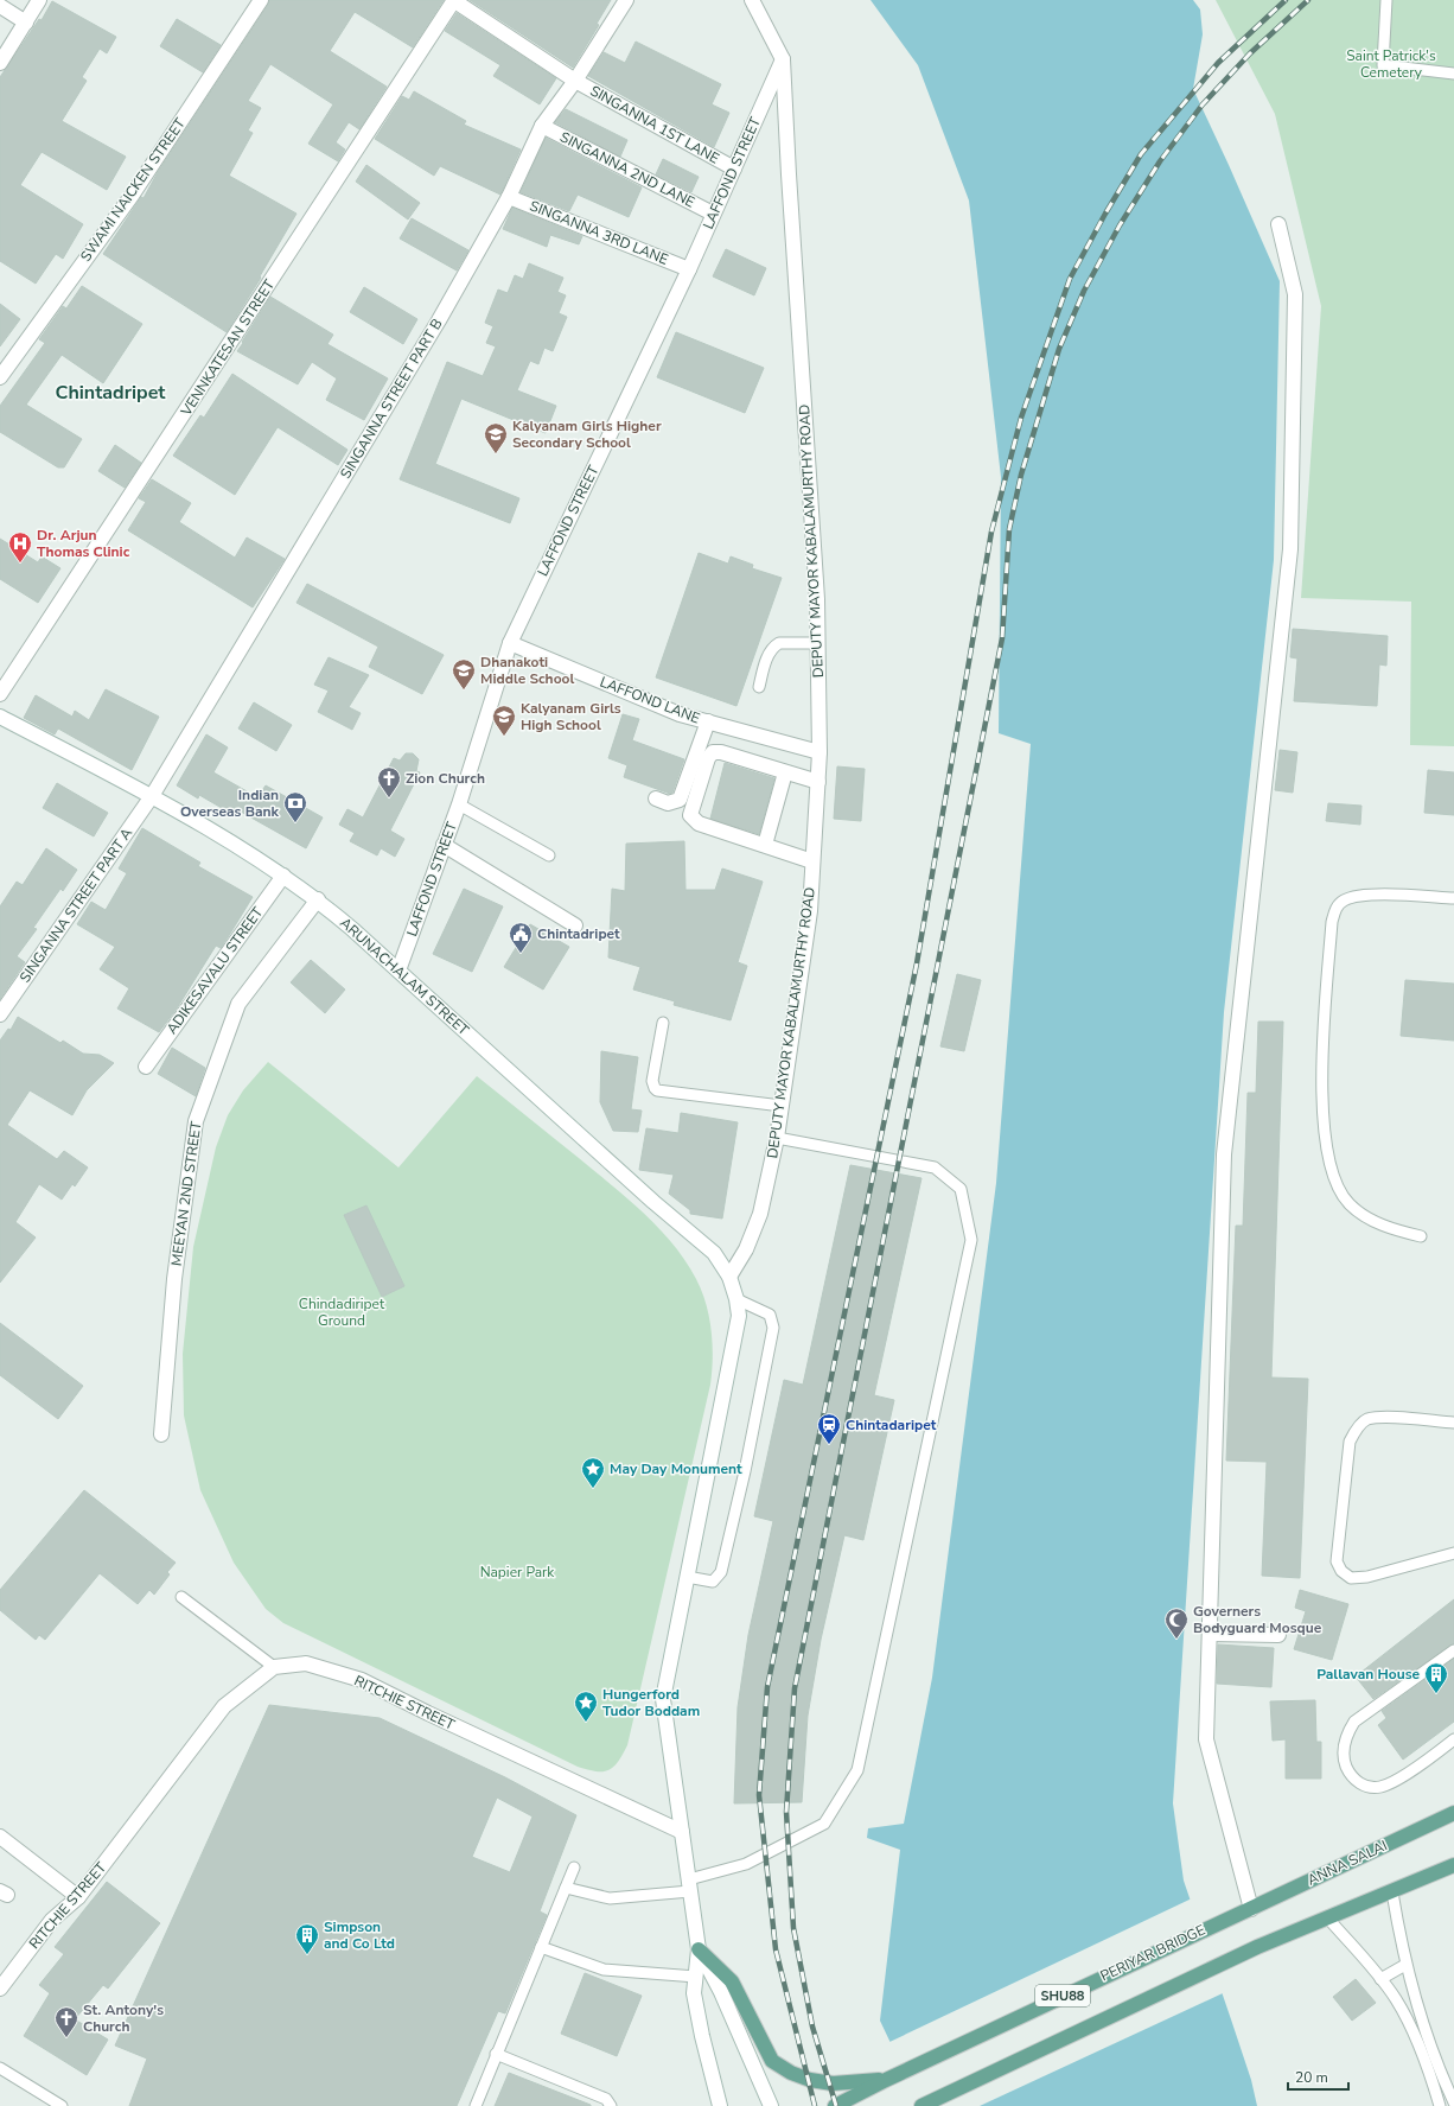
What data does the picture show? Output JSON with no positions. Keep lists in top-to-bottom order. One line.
{"streets":{"main road":["ANNA SALAI","PERIYAR BRIDGE","SHU88"],"street":["SINGANNA 1ST LANE","SINGANNA 2ND LANE","LAFFOND STREET","SWAMI NAICKEN STREET","SINGANNA 3RD LANE","VENNKATESAN STREET","SINGANNA STREET PART B","DEPUTY MAYOR KABALAMURTHY ROAD","LAFFOND LANE","SINGANNA STREET PART A","ADIKESAVALU STREET","ARUNACHALAM STREET","MEEYAN 2ND STREET","RITCHIE STREET"]},"crossings":[["SINGANNA 1ST LANE","LAFFOND STREET"],["SINGANNA 1ST LANE","VENNKATESAN STREET"],["SINGANNA 1ST LANE","SINGANNA STREET PART B"],["SINGANNA 2ND LANE","LAFFOND STREET"],["SINGANNA 2ND LANE","SINGANNA STREET PART B"],["LAFFOND STREET","SINGANNA 3RD LANE"],["LAFFOND STREET","DEPUTY MAYOR KABALAMURTHY ROAD"],["LAFFOND STREET","LAFFOND LANE"],["LAFFOND STREET","ARUNACHALAM STREET"],["SINGANNA 3RD LANE","SINGANNA STREET PART B"],["SINGANNA STREET PART B","SINGANNA STREET PART A"],["SINGANNA STREET PART B","ARUNACHALAM STREET"],["DEPUTY MAYOR KABALAMURTHY ROAD","LAFFOND LANE"],["DEPUTY MAYOR KABALAMURTHY ROAD","ARUNACHALAM STREET"],["SINGANNA STREET PART A","ARUNACHALAM STREET"],["ADIKESAVALU STREET","ARUNACHALAM STREET"],["ARUNACHALAM STREET","MEEYAN 2ND STREET"],["ANNA SALAI","PERIYAR BRIDGE"],["PERIYAR BRIDGE","SHU88"]],"districts":["Chintadripet"],"parks":["Saint Patrick's Cemetery","Chindadiripet Ground","Napier Park"],"places":{"school or university":["Kalyanam Girls Higher Secondary School","Dhanakoti Middle School","Kalyanam Girls High School"],"hospital":["Dr. Arjun Thomas Clinic"],"church":["Zion Church","St. Antony's Church"],"bank":["Indian Overseas Bank"],"public building":["Chintadripet"],"station":["Chintadaripet"],"place":["May Day Monument","Hungerford Tudor Boddam"],"mosque":["Governers Bodyguard Mosque"],"building":["Pallavan House","Simpson and Co Ltd"]},"scale_bar":"20 m"}
